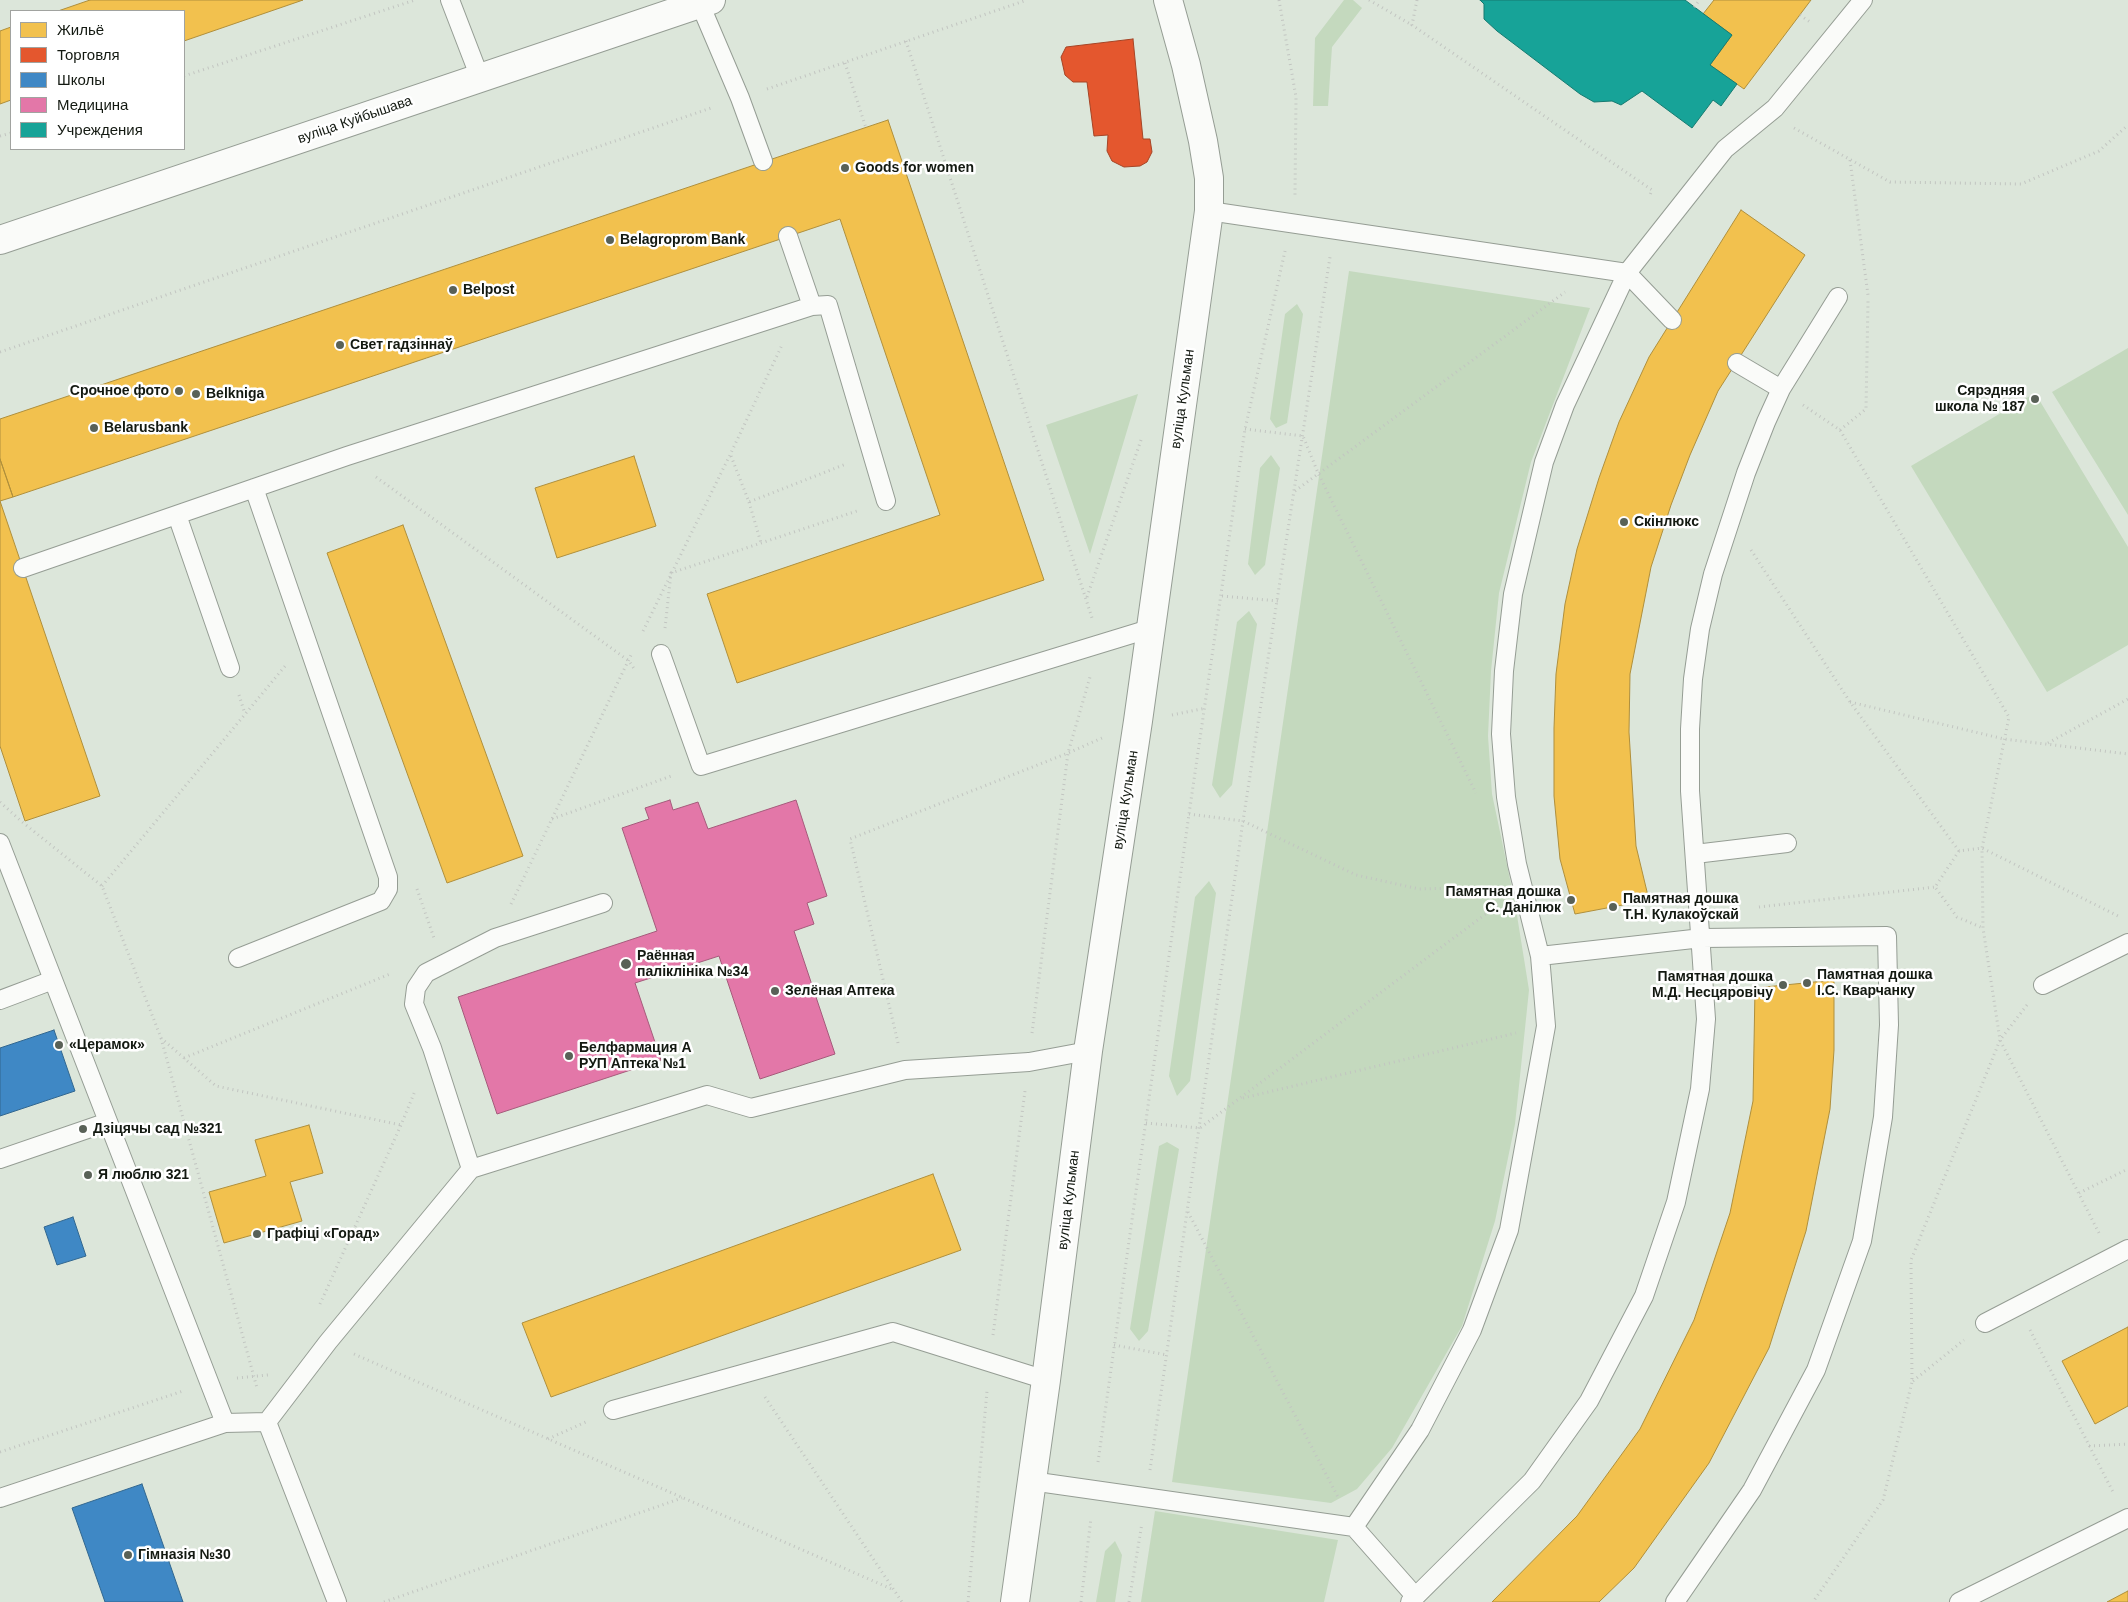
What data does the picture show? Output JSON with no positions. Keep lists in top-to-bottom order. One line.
{"streets":{"street":["вуліца Куйбышава","вуліца Кульман"]},"places":["Goods for women","Belagroprom Bank","Belpost","Свет гадзіннаў","Срочное фото","Belkniga","Сярэдняя школа № 187","Belarusbank","Скінлюкс","Памятная дошка С. Данілюк","Памятная дошка Т.Н. Кулакоўскай","Раённая паліклініка №34","Памятная дошка І.С. Кварчанку","Памятная дошка М.Д. Несцяровічу","Зелёная Аптека","«Церамок»","Белфармация А РУП Аптека №1","Дзіцячы сад №321","Я люблю 321","Графіці «Горад»","Гімназія №30"],"legend":["Жильё","Торговля","Школы","Медицина","Учреждения"]}
